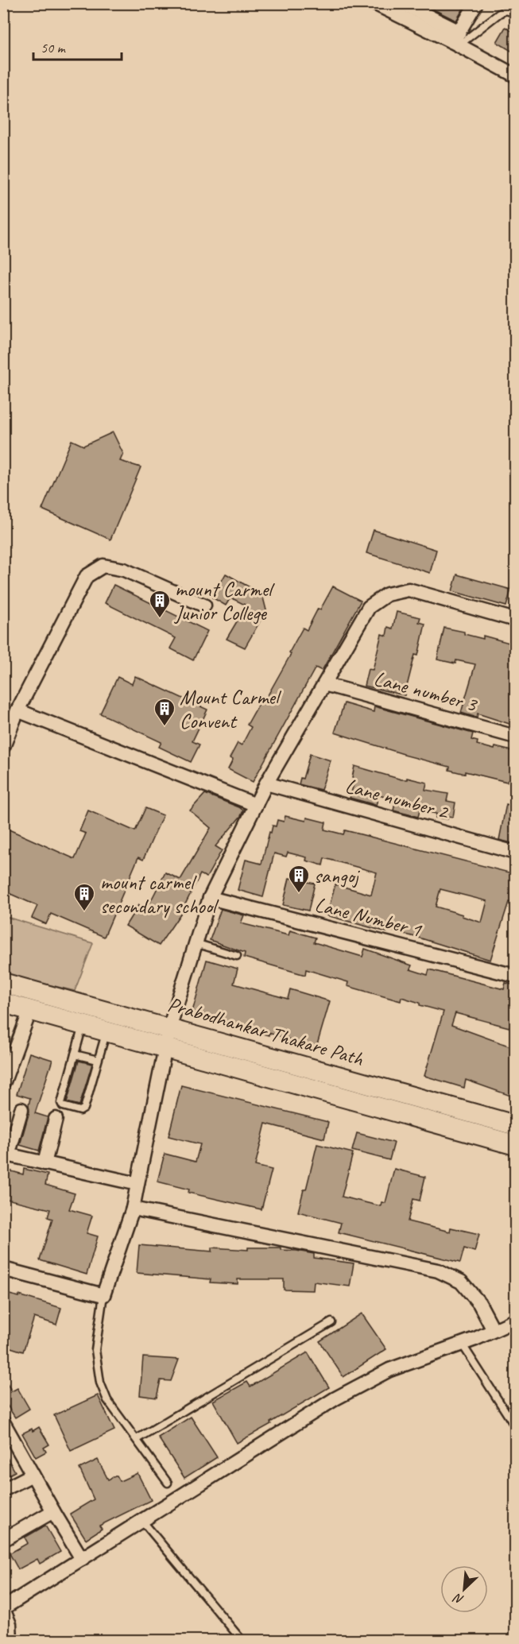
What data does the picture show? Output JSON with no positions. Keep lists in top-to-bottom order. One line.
{"streets":{"main road":["Prabodhankar Thakare Path"],"street":["Lane number 3","Lane number 2","Lane Number 1"]},"places":{"building":["mount Carmel Junior College","Mount Carmel Convent","sangoj","mount carmel secondary school"]},"scale_bar":"50 m","north":"bottom left"}
